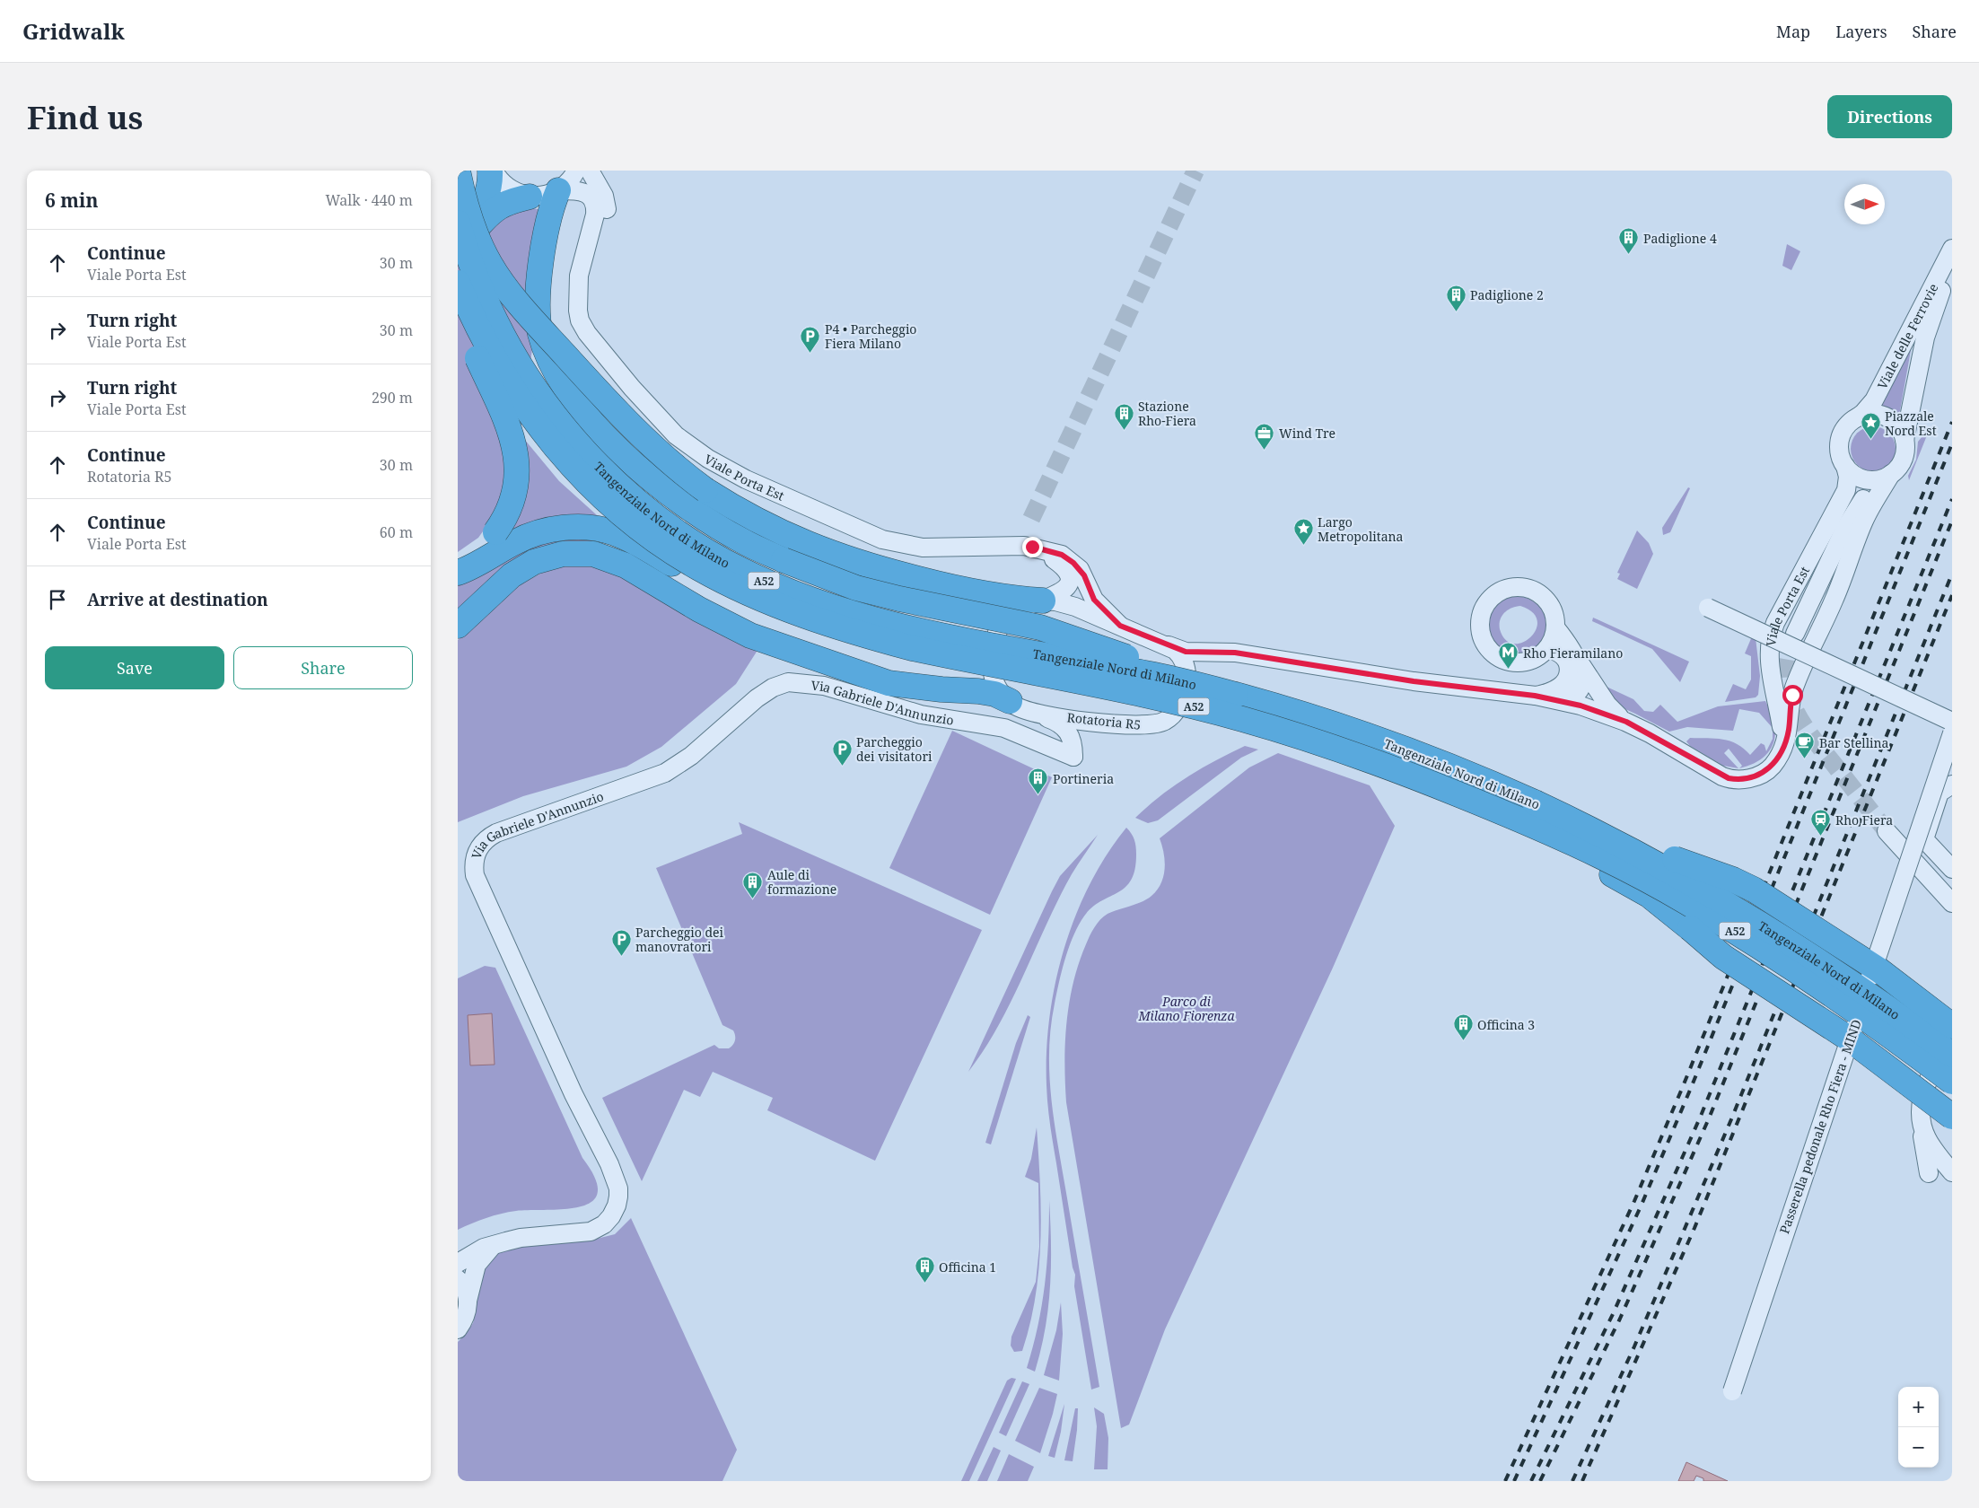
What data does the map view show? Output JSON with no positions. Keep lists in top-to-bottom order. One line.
{"streets":{"highway":["Tangenziale Nord di Milano","A52"],"street":["Viale delle Ferrovie","Viale Porta Est","Via Gabriele D'Annunzio","Rotatoria R5","Passerella pedonale Rho Fiera - MIND"]},"crossings":[["Viale delle Ferrovie","Viale Porta Est"],["Viale Porta Est","Rotatoria R5"]],"parks":["Parco di Milano Fiorenza"],"places":{"building":["Padiglione 4","Padiglione 2","Stazione Rho-Fiera","Portineria","Aule di formazione","Officina 3","Officina 1"],"parking":["P4 • Parcheggio Fiera Milano","Parcheggio dei visitatori","Parcheggio dei manovratori"],"place":["Piazzale Nord Est","Largo Metropolitana"],"office":["Wind Tre"],"metro station":["Rho Fieramilano"],"cafe":["Bar Stellina"],"station":["Rho Fiera"]},"north":"right","page":{"header":"Gridwalk","nav":["Map","Layers","Share"],"buttons":["Directions",["Save","Share"]],"title":"Find us","heading":["6 min","Walk · 440 m"],"list":[["Continue","Viale Porta Est","30 m"],["Turn right","Viale Porta Est","30 m"],["Turn right","Viale Porta Est","290 m"],["Continue","Rotatoria R5","30 m"],["Continue","Viale Porta Est","60 m"],"Arrive at destination"],"map_buttons":["+","−"]}}
